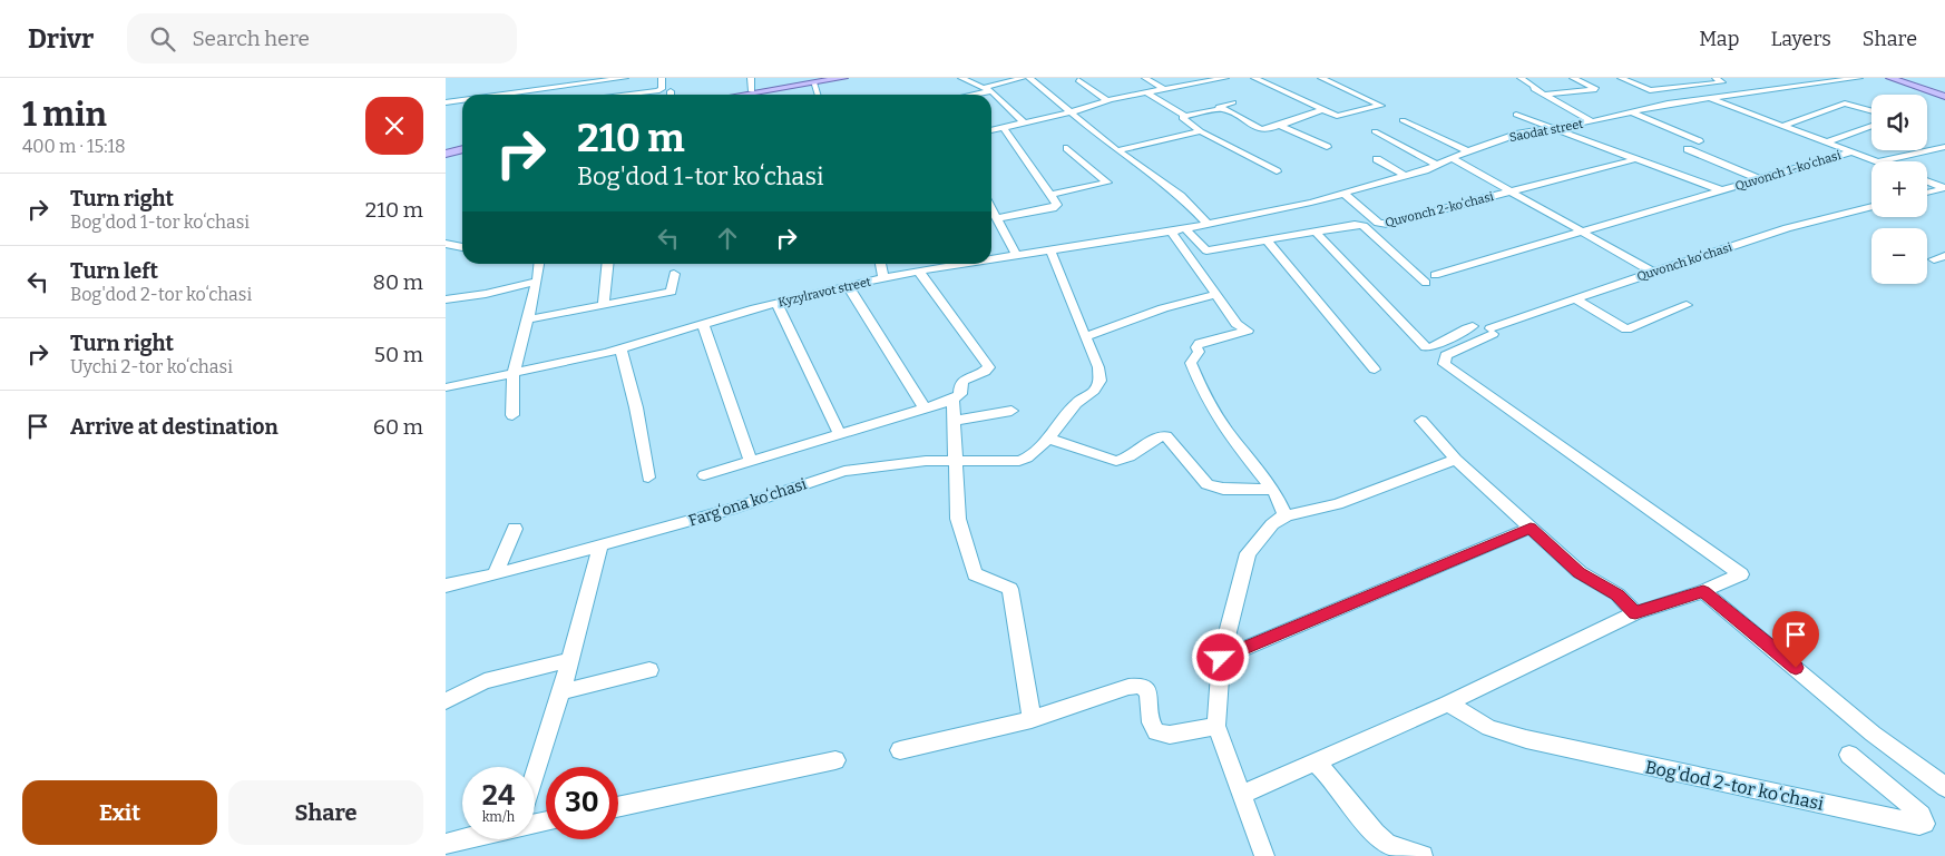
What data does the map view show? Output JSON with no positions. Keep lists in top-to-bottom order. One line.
{"streets":{"street":["Saodat street","Quvonch 1-koʻchasi","Quvonch 2-koʻchasi","Quvonch koʻchasi","Kyzylravot street","Fargʻona koʻchasi","Bog'dod 2-tor koʻchasi"]},"crossings":[["Saodat street","Quvonch 1-koʻchasi"],["Saodat street","Quvonch 2-koʻchasi"],["Saodat street","Kyzylravot street"],["Quvonch 2-koʻchasi","Quvonch koʻchasi"],["Kyzylravot street","Fargʻona koʻchasi"]],"page":{"header":"Drivr","search":"Search here","nav":["Map","Layers","Share"],"heading":["1 min","400 m · 15:18"],"map_buttons":["+","−"],"turn":["210 m","Bog'dod 1-tor koʻchasi"],"list":[{"name":"Turn right","note":"Bog'dod 1-tor koʻchasi","value":"210 m"},{"name":"Turn left","note":"Bog'dod 2-tor koʻchasi","value":"80 m"},{"name":"Turn right","note":"Uychi 2-tor koʻchasi","value":"50 m"},{"name":"Arrive at destination","value":"60 m"}],"speed":"24 km/h","limit":"30","buttons":["Exit","Share"]}}
